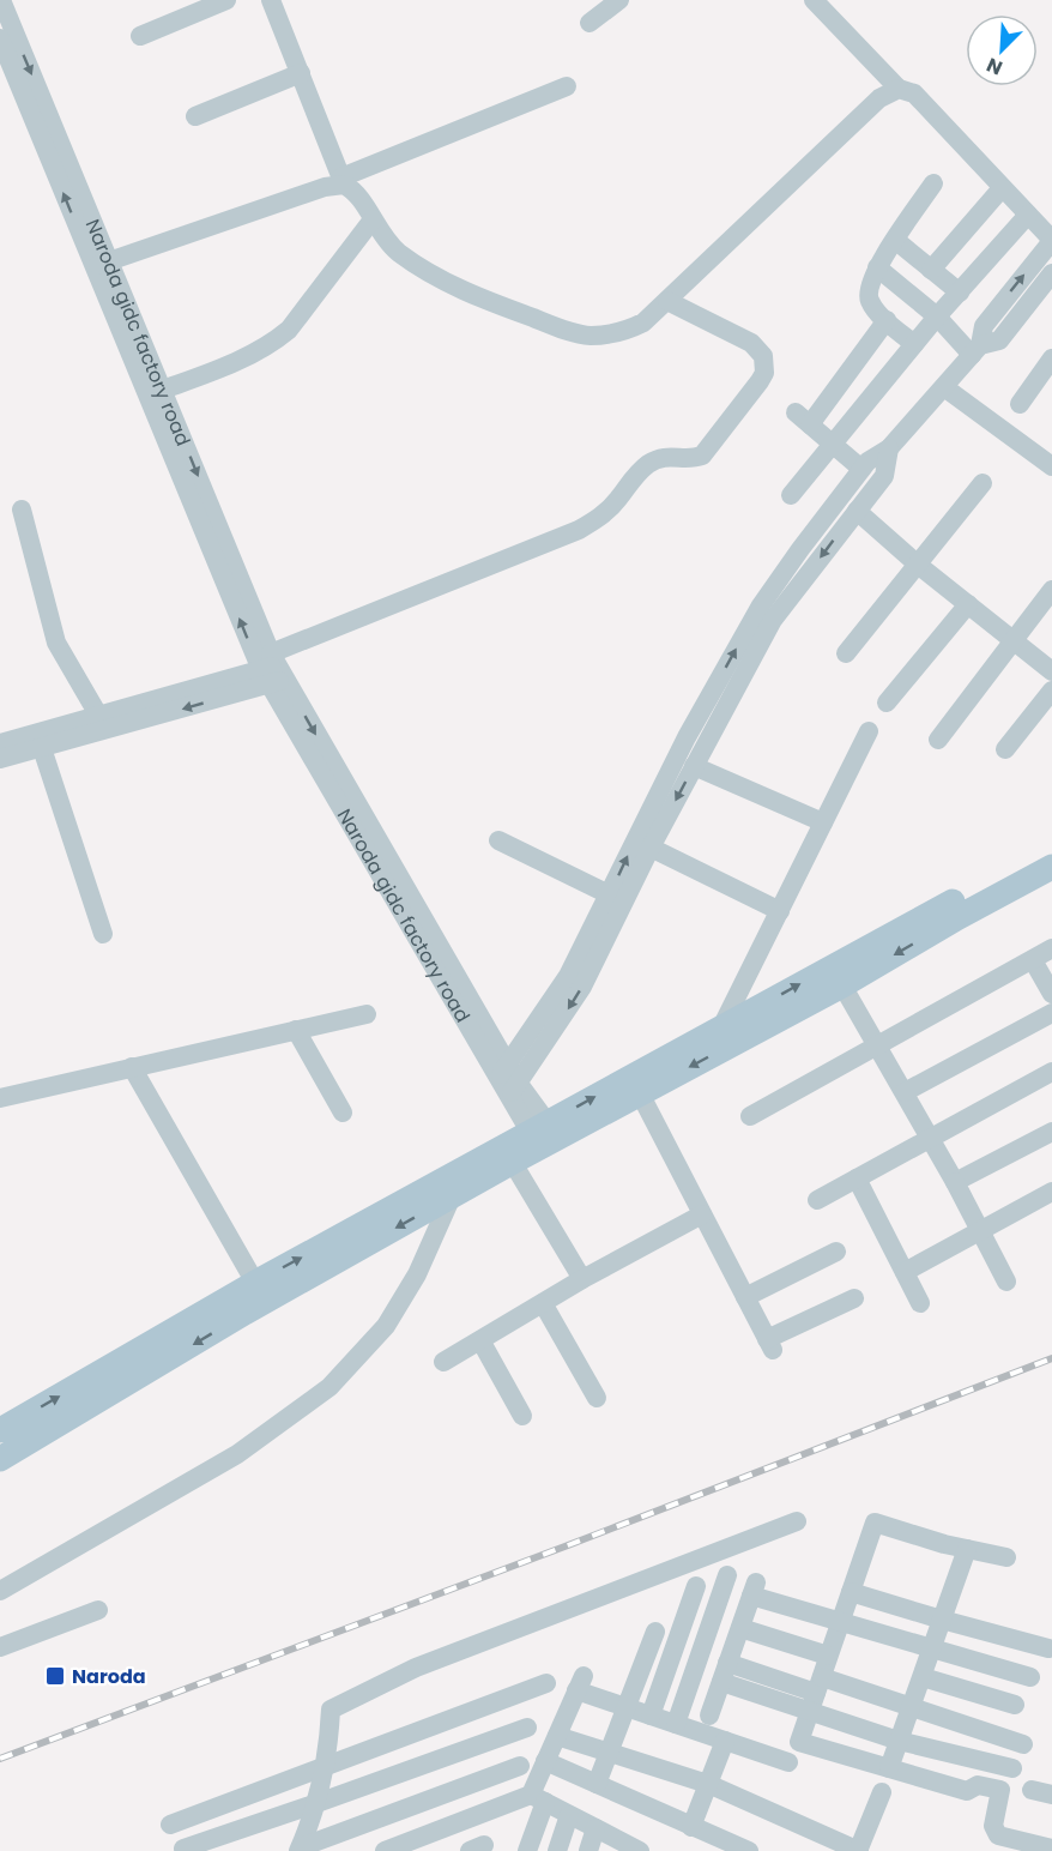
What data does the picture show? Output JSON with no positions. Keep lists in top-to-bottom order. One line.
{"streets":{"street":["Naroda gidc factory road"]},"places":{"transit":["Naroda"]},"north":"bottom left"}
